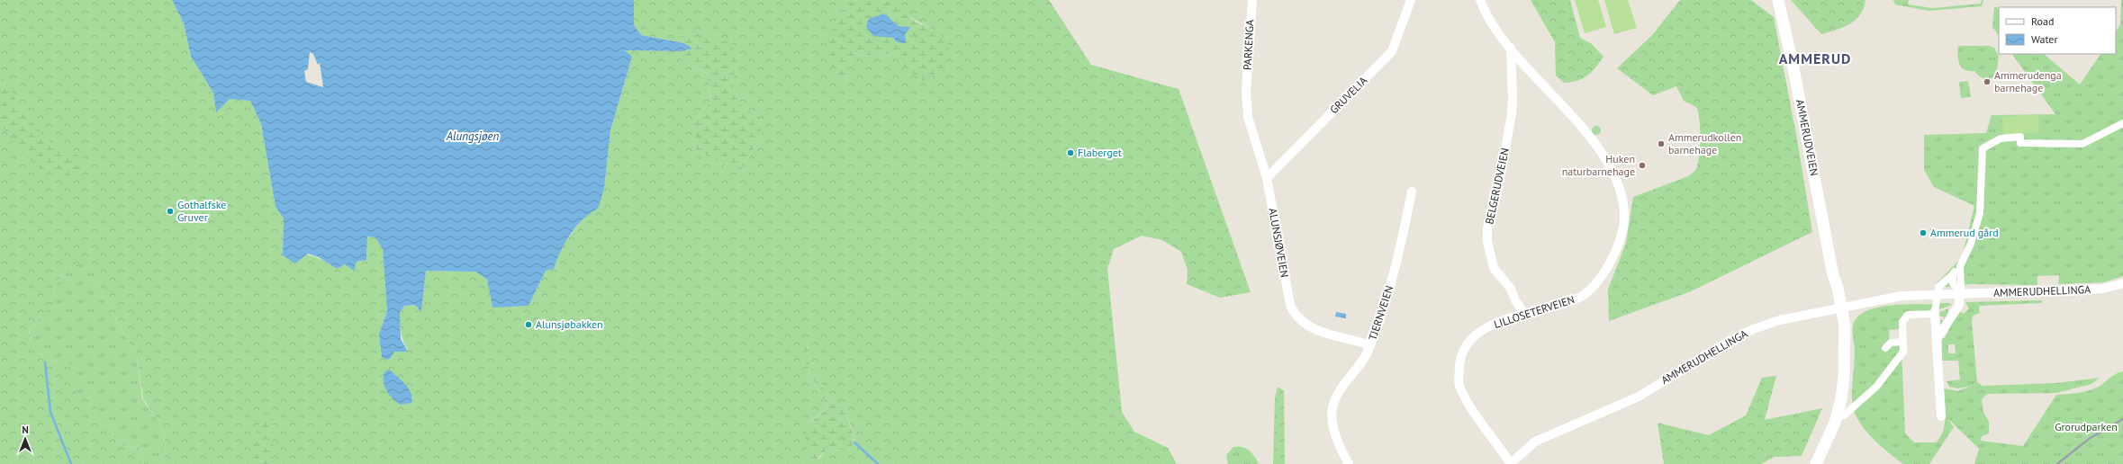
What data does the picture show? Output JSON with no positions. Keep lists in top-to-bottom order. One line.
{"streets":{"street":["PARKENGA","GRUVELIA","AMMERUDVEIEN","BELGERUDVEIEN","ALUNSJØVEIEN","AMMERUDHELLINGA","LILLOSETERVEIEN","TJERNVEIEN"]},"crossings":[["PARKENGA","ALUNSJØVEIEN"],["GRUVELIA","ALUNSJØVEIEN"],["AMMERUDVEIEN","AMMERUDHELLINGA"],["BELGERUDVEIEN","LILLOSETERVEIEN"],["ALUNSJØVEIEN","TJERNVEIEN"],["AMMERUDHELLINGA","LILLOSETERVEIEN"]],"districts":["AMMERUD"],"water":["Alungsjøen"],"parks":["Grorudparken"],"places":["Ammerudenga barnehage","Ammerudkollen barnehage","Flaberget","Huken naturbarnehage","Gothalfske Gruver","Ammerud gård","Alunsjøbakken"],"legend":["Road","Water"],"north":"top"}
